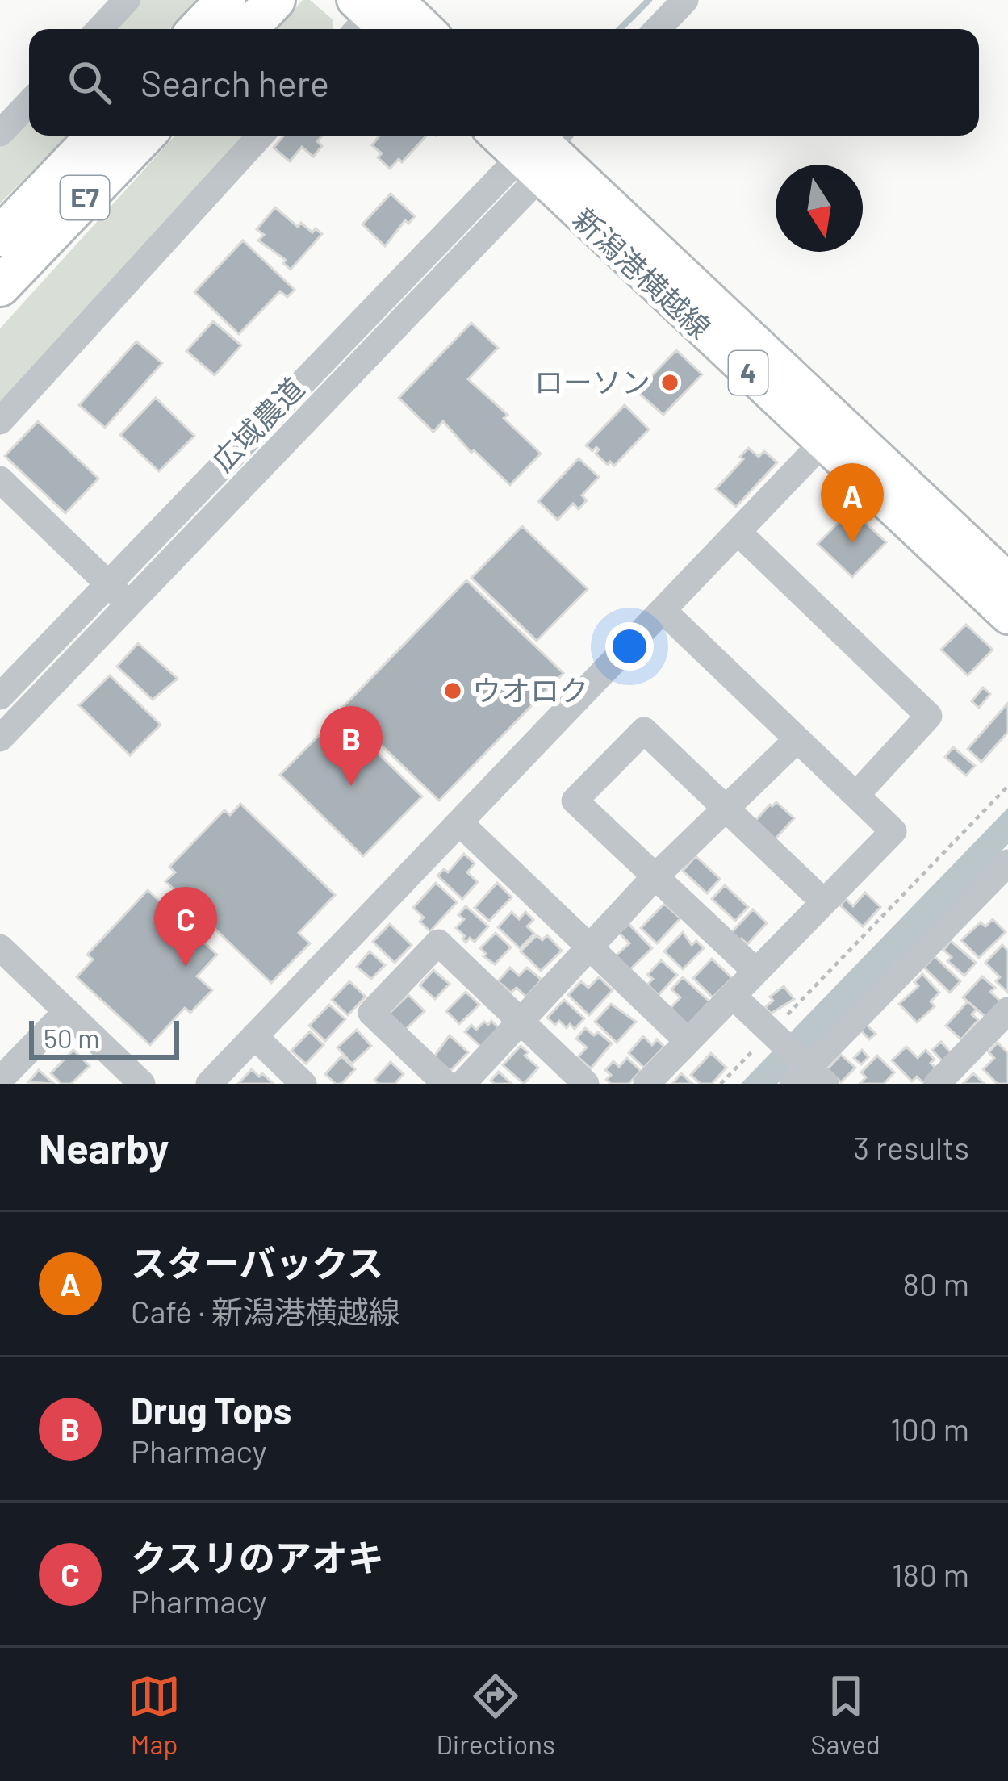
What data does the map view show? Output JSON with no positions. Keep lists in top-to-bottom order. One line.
{"streets":{"highway":["E7"],"main road":["新潟港横越線","4"],"street":["広域農道"]},"crossings":[["新潟港横越線","広域農道"]],"places":["ローソン","ウオロク"],"scale_bar":"50 m","north":"bottom","page":{"search":"Search here","pins":["A","B","C"],"scale":"50 m","heading":["Nearby","3 results"],"list":[{"mark":"A","name":"スターバックス","note":"Café · 新潟港横越線","value":"80 m"},{"mark":"B","name":"Drug Tops","note":"Pharmacy","value":"100 m"},{"mark":"C","name":"クスリのアオキ","note":"Pharmacy","value":"180 m"}],"nav":["Map","Directions","Saved"]}}
